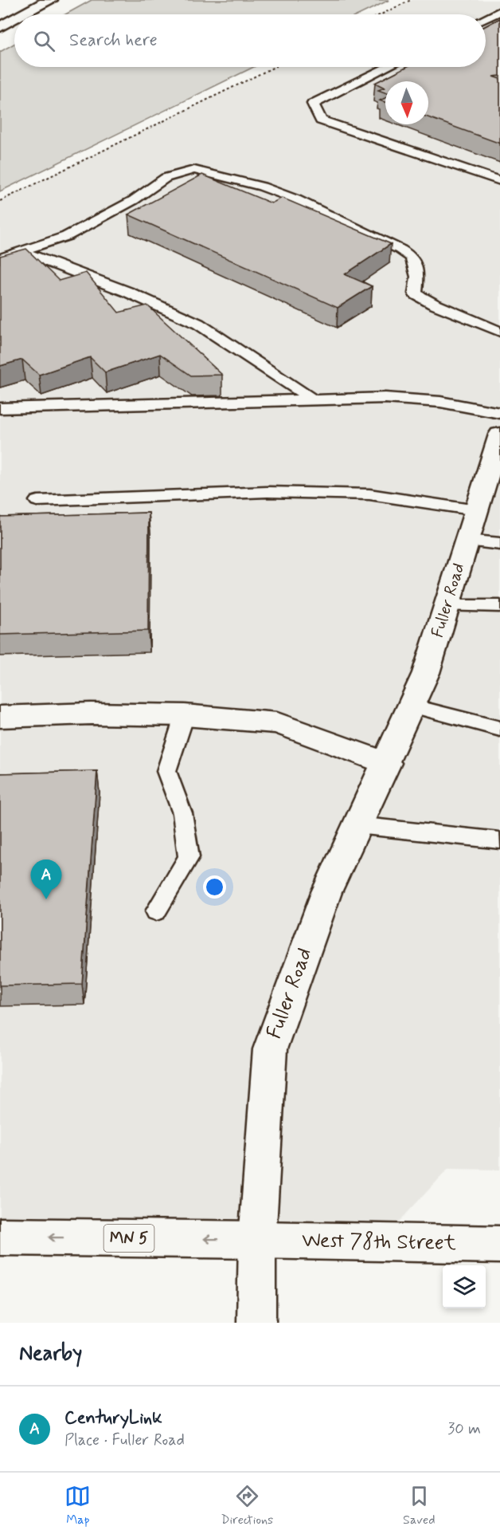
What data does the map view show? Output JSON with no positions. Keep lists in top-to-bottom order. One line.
{"streets":{"main road":["Fuller Road","MN 5","West 78th Street"]},"crossings":[["Fuller Road","MN 5"],["Fuller Road","West 78th Street"],["MN 5","West 78th Street"]],"north":"bottom","page":{"search":"Search here","pins":"A","heading":"Nearby","list":[{"mark":"A","name":"CenturyLink","note":"Place · Fuller Road","value":"30 m"}],"nav":["Map","Directions","Saved"]}}
